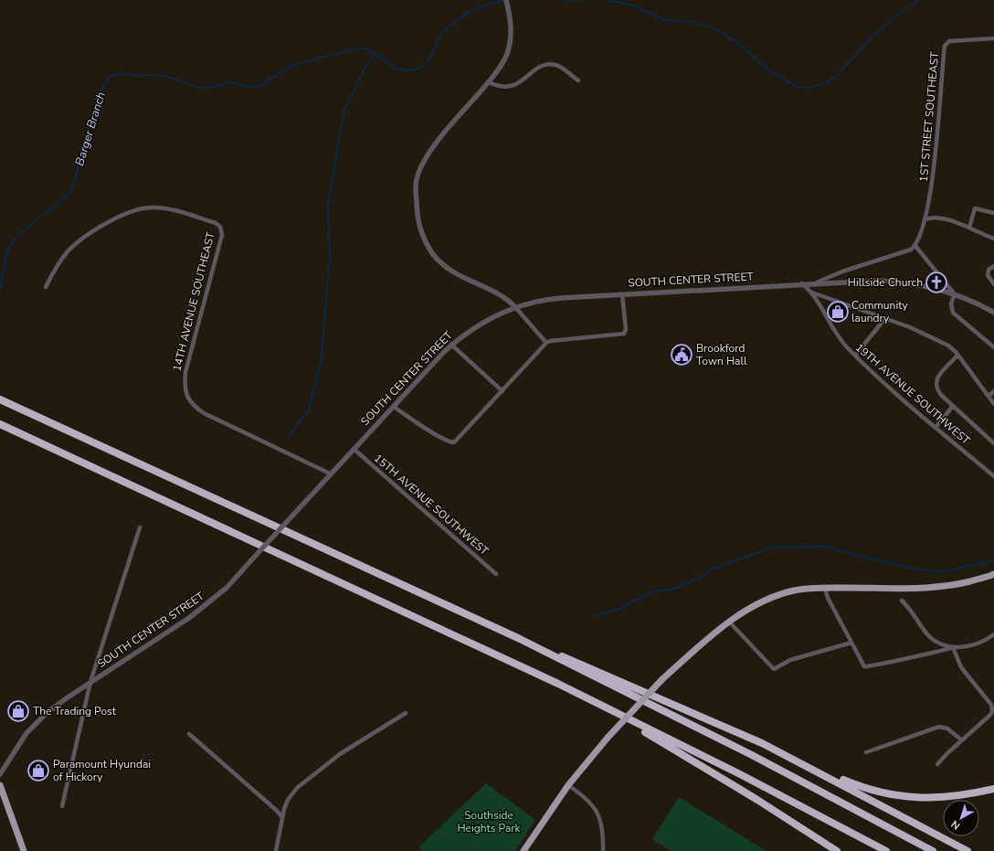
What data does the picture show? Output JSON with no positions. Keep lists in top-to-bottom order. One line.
{"streets":{"street":["1ST STREET SOUTHEAST","SOUTH CENTER STREET","14TH AVENUE SOUTHEAST","19TH AVENUE SOUTHWEST","15TH AVENUE SOUTHWEST"]},"crossings":[["SOUTH CENTER STREET","14TH AVENUE SOUTHEAST"],["SOUTH CENTER STREET","19TH AVENUE SOUTHWEST"],["SOUTH CENTER STREET","15TH AVENUE SOUTHWEST"]],"water":["Barger Branch"],"parks":["Southside Heights Park"],"places":{"church":["Hillside Church"],"shop":["Community laundry","The Trading Post","Paramount Hyundai of Hickory"],"public building":["Brookford Town Hall"]},"north":"bottom left"}
